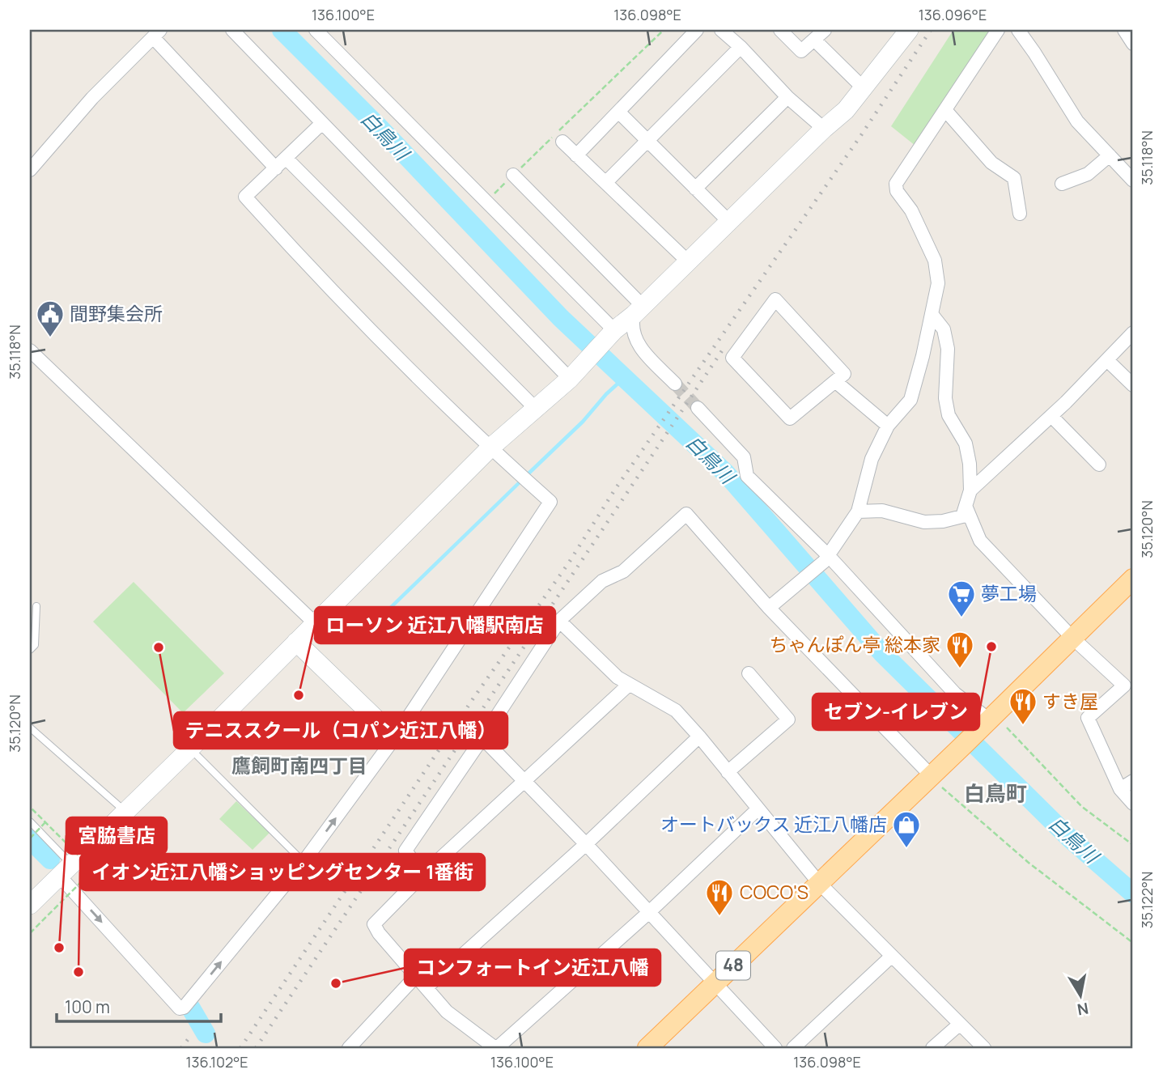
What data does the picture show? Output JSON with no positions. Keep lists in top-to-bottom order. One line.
{"streets":{"main road":["48"]},"districts":["鷹飼町南四丁目","白鳥町"],"water":["白鳥川"],"places":{"public building":["間野集会所"],"supermarket":["夢工場"],"other":["セブン-イレブン","テニススクール（コパン近江八幡）","ローソン 近江八幡駅南店","宮脇書店","イオン近江八幡ショッピングセンター 1番街","コンフォートイン近江八幡"],"restaurant":["ちゃんぽん亭 総本家","すき屋","COCO'S"],"shop":["オートバックス 近江八幡店"]},"scale_bar":"100 m","north":"bottom","coordinates":["136.100°E","136.098°E","136.096°E","35.118°N","35.120°N","35.122°N","136.102°E"]}
